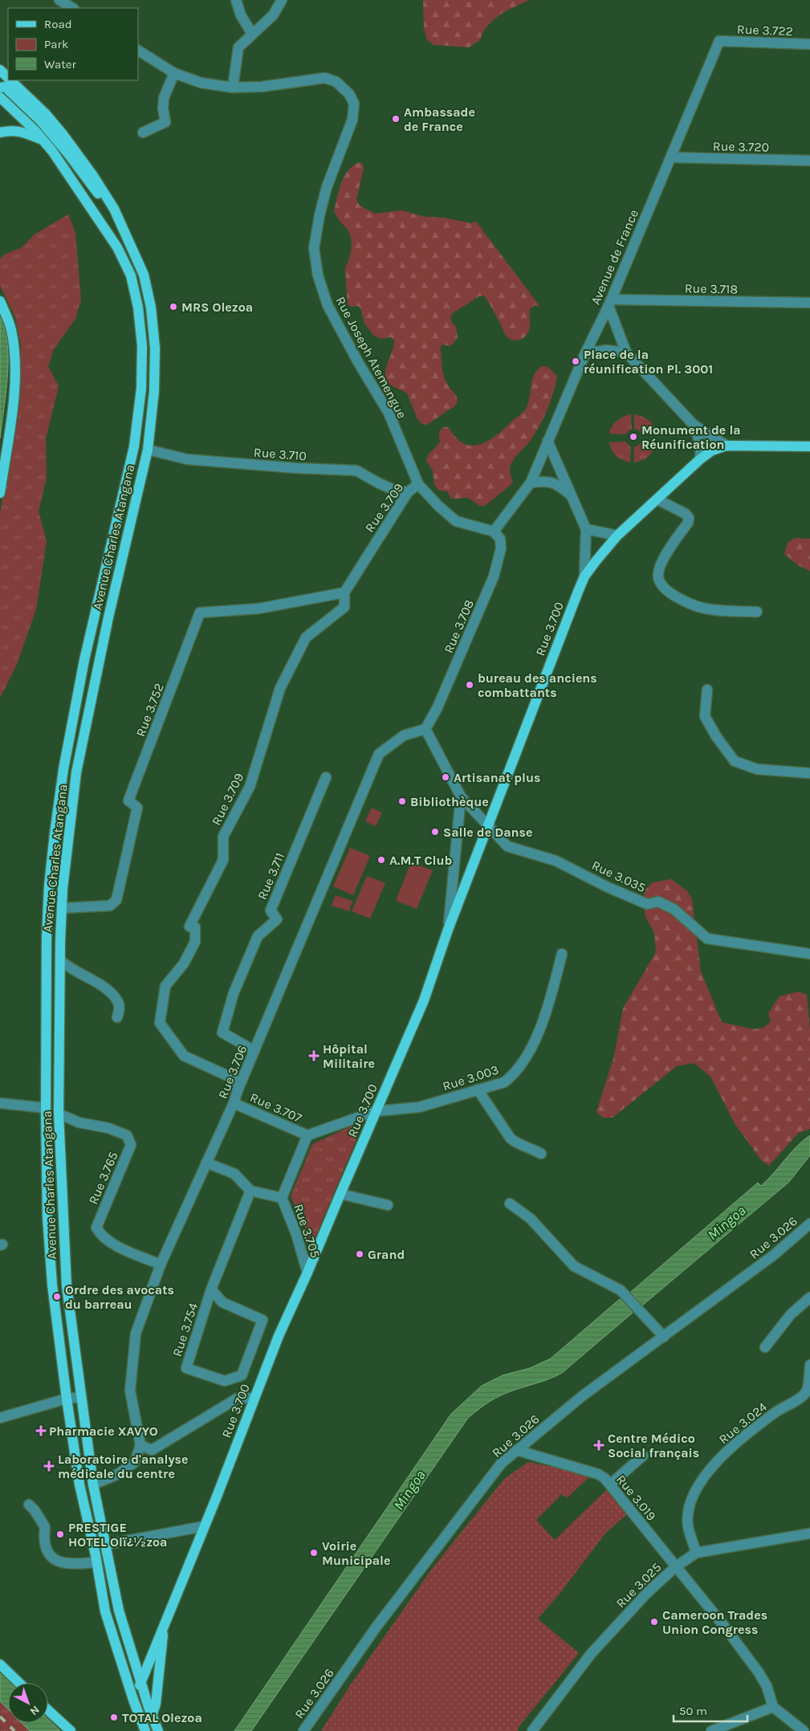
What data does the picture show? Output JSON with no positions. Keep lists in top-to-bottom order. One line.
{"streets":{"main road":["Avenue Charles Atangana","Rue 3.700"],"street":["Rue 3.722","Rue 3.720","Avenue de France","Rue 3.718","Rue Joseph Atemengue","Rue 3.710","Rue 3.709","Rue 3.708","Rue 3.752","Rue 3.711","Rue 3.035","Rue 3.706","Rue 3.003","Rue 3.707","Rue 3.765","Rue 3.705","Rue 3.026","Rue 3.754","Rue 3.024","Rue 3.019","Rue 3.025"]},"crossings":[["Rue 3.722","Avenue de France"],["Rue 3.720","Avenue de France"],["Avenue de France","Rue 3.718"],["Rue Joseph Atemengue","Rue 3.709"],["Rue Joseph Atemengue","Rue 3.708"],["Rue 3.710","Rue 3.709"],["Rue 3.710","Avenue Charles Atangana"],["Rue 3.709","Rue 3.752"],["Rue 3.709","Rue 3.706"],["Avenue Charles Atangana","Rue 3.700"],["Avenue Charles Atangana","Rue 3.752"],["Avenue Charles Atangana","Rue 3.765"],["Rue 3.708","Rue 3.706"],["Rue 3.700","Rue 3.035"],["Rue 3.700","Rue 3.003"],["Rue 3.700","Rue 3.707"],["Rue 3.700","Rue 3.705"],["Rue 3.711","Rue 3.706"],["Rue 3.706","Rue 3.707"],["Rue 3.706","Rue 3.765"],["Rue 3.003","Rue 3.707"],["Rue 3.707","Rue 3.705"],["Rue 3.705","Rue 3.754"],["Rue 3.026","Rue 3.019"],["Rue 3.024","Rue 3.025"],["Rue 3.019","Rue 3.025"]],"water":["Mingoa"],"places":{"other":["Ambassade de France","MRS Olezoa","Place de la réunification Pl. 3001","Monument de la Réunification","bureau des anciens combattants","Artisanat plus","Bibliothèque","Salle de Danse","A.M.T Club","Grand","Ordre des avocats du barreau","PRESTIGE HOTEL Olï¿½zoa","Voirie Municipale","Cameroon Trades Union Congress","TOTAL Olezoa"],"health":["Hôpital Militaire","Pharmacie XAVYO","Centre Médico Social français","Laboratoire d'analyse médicale du centre"]},"legend":["Road","Park","Water"],"scale_bar":"50 m","north":"bottom right"}
